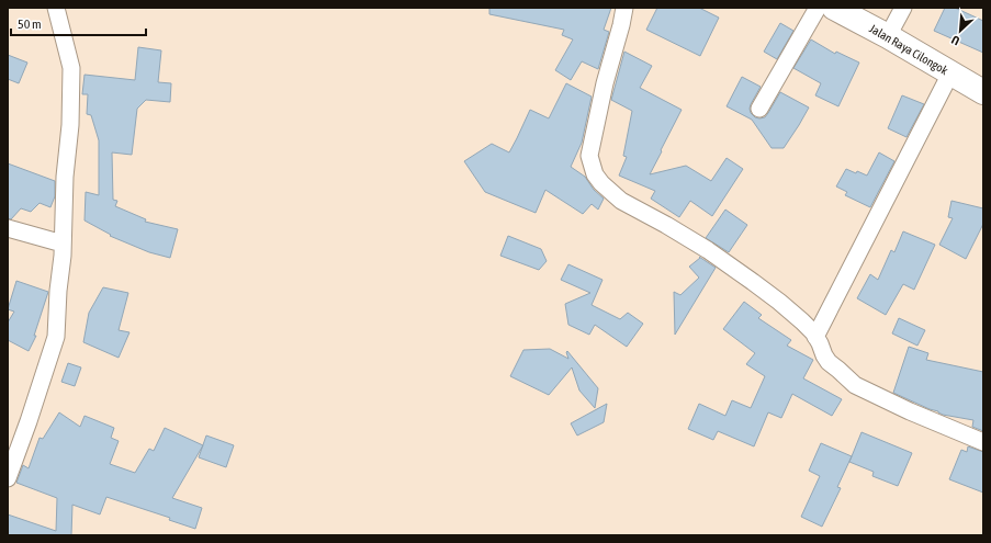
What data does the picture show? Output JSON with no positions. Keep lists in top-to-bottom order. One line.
{"streets":{"highway":["Jalan Raya Cilongok"]},"scale_bar":"50 m","north":"bottom left"}
